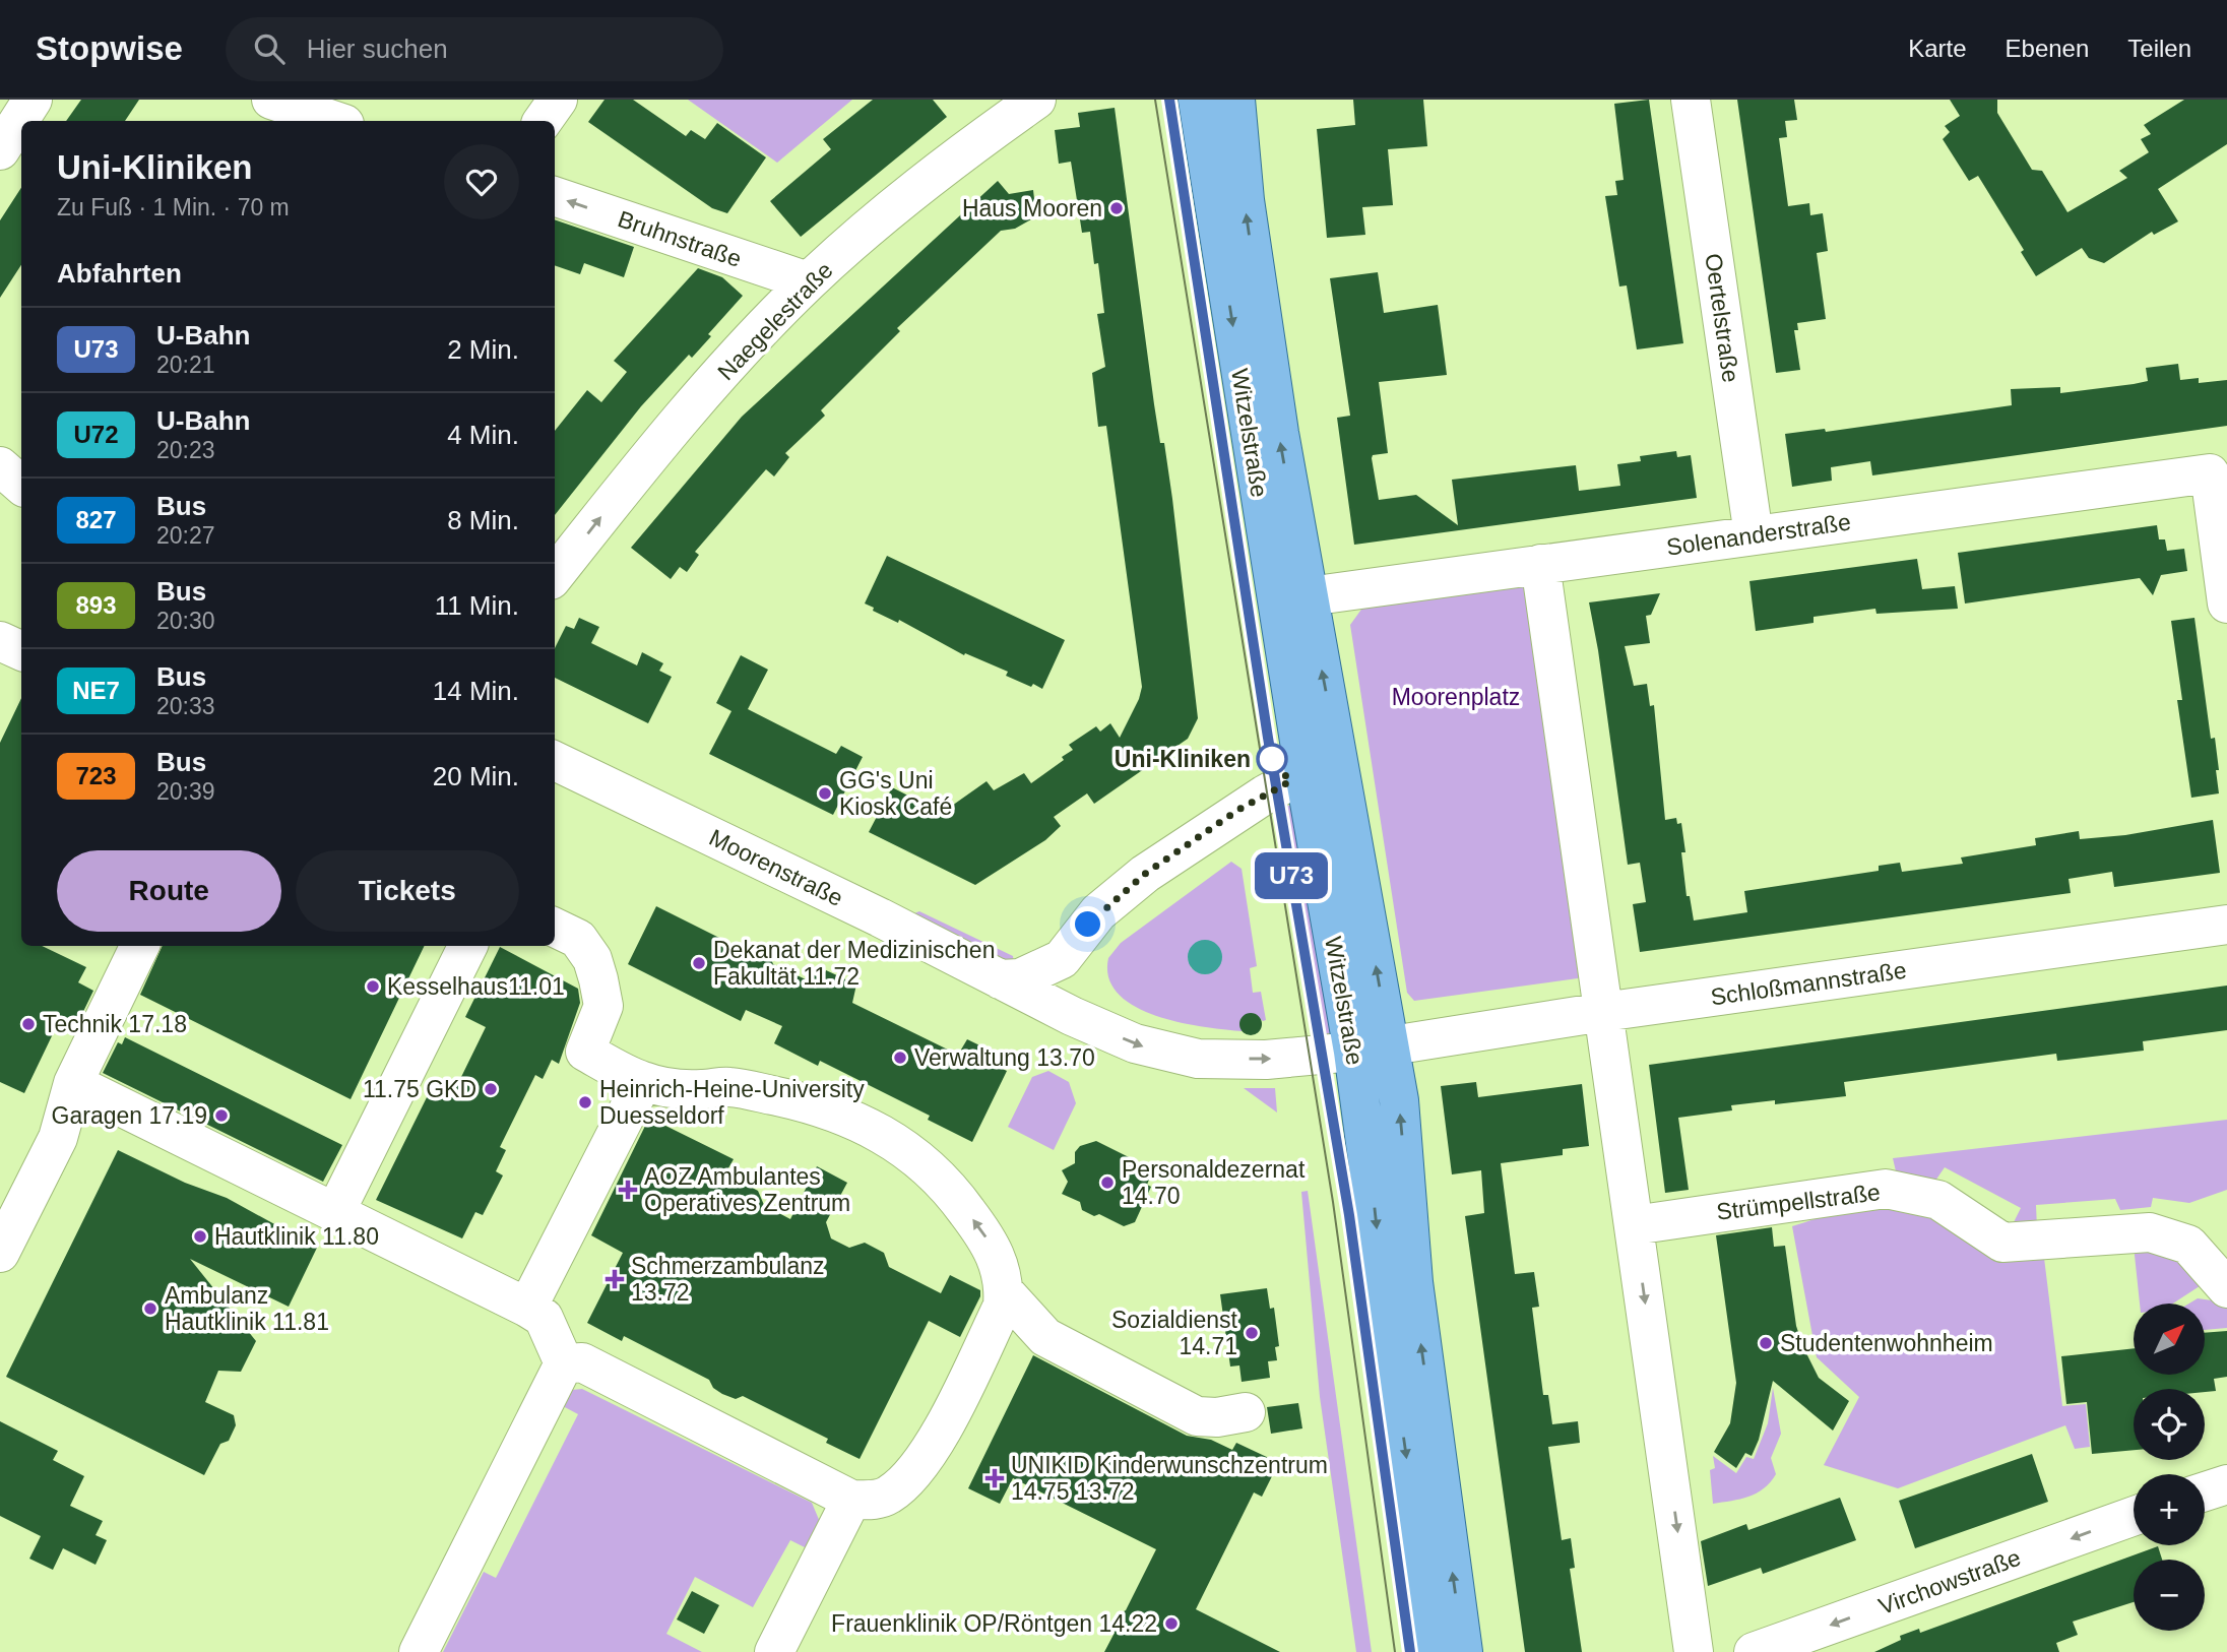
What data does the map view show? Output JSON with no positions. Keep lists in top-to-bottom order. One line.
{"streets":{"main road":["Witzelstraße"],"street":["Bruhnstraße","Oertelstraße","Naegelestraße","Solenanderstraße","Moorenstraße","Schloßmannstraße","Strümpellstraße","Virchowstraße"]},"crossings":[["Bruhnstraße","Naegelestraße"],["Oertelstraße","Solenanderstraße"],["Witzelstraße","Solenanderstraße"],["Witzelstraße","Moorenstraße"],["Witzelstraße","Schloßmannstraße"],["Moorenstraße","Schloßmannstraße"]],"one_way":["Bruhnstraße","Naegelestraße","Virchowstraße"],"parks":["Moorenplatz"],"places":{"other":["Haus Mooren","Uni-Kliniken","GG's Uni Kiosk Café","Dekanat der Medizinischen Fakultät 11.72","Kesselhaus11.01","Technik 17.18","Verwaltung 13.70","11.75 GKD","Heinrich-Heine-University Duesseldorf","Garagen 17.19","Personaldezernat 14.70","Hautklinik 11.80","Ambulanz Hautklinik 11.81","Sozialdienst 14.71","Studentenwohnheim","Frauenklinik OP/Röntgen 14.22"],"health":["AOZ Ambulantes Operatives Zentrum","Schmerzambulanz 13.72","UNIKID Kinderwunschzentrum 14.75 13.72"]},"lines":["metro line U73"],"north":"top right","page":{"header":"Stopwise","search":"Hier suchen","nav":["Karte","Ebenen","Teilen"],"on_map":"U73","heading":[["Uni-Kliniken","Zu Fuß · 1 Min. · 70 m"],"Abfahrten"],"list":[{"mark":"U73","name":"U-Bahn","note":"20:21","value":"2 Min."},{"mark":"U72","name":"U-Bahn","note":"20:23","value":"4 Min."},{"mark":"827","name":"Bus","note":"20:27","value":"8 Min."},{"mark":"893","name":"Bus","note":"20:30","value":"11 Min."},{"mark":"NE7","name":"Bus","note":"20:33","value":"14 Min."},{"mark":"723","name":"Bus","note":"20:39","value":"20 Min."}],"buttons":["Route","Tickets"],"map_buttons":["+","−"]}}
